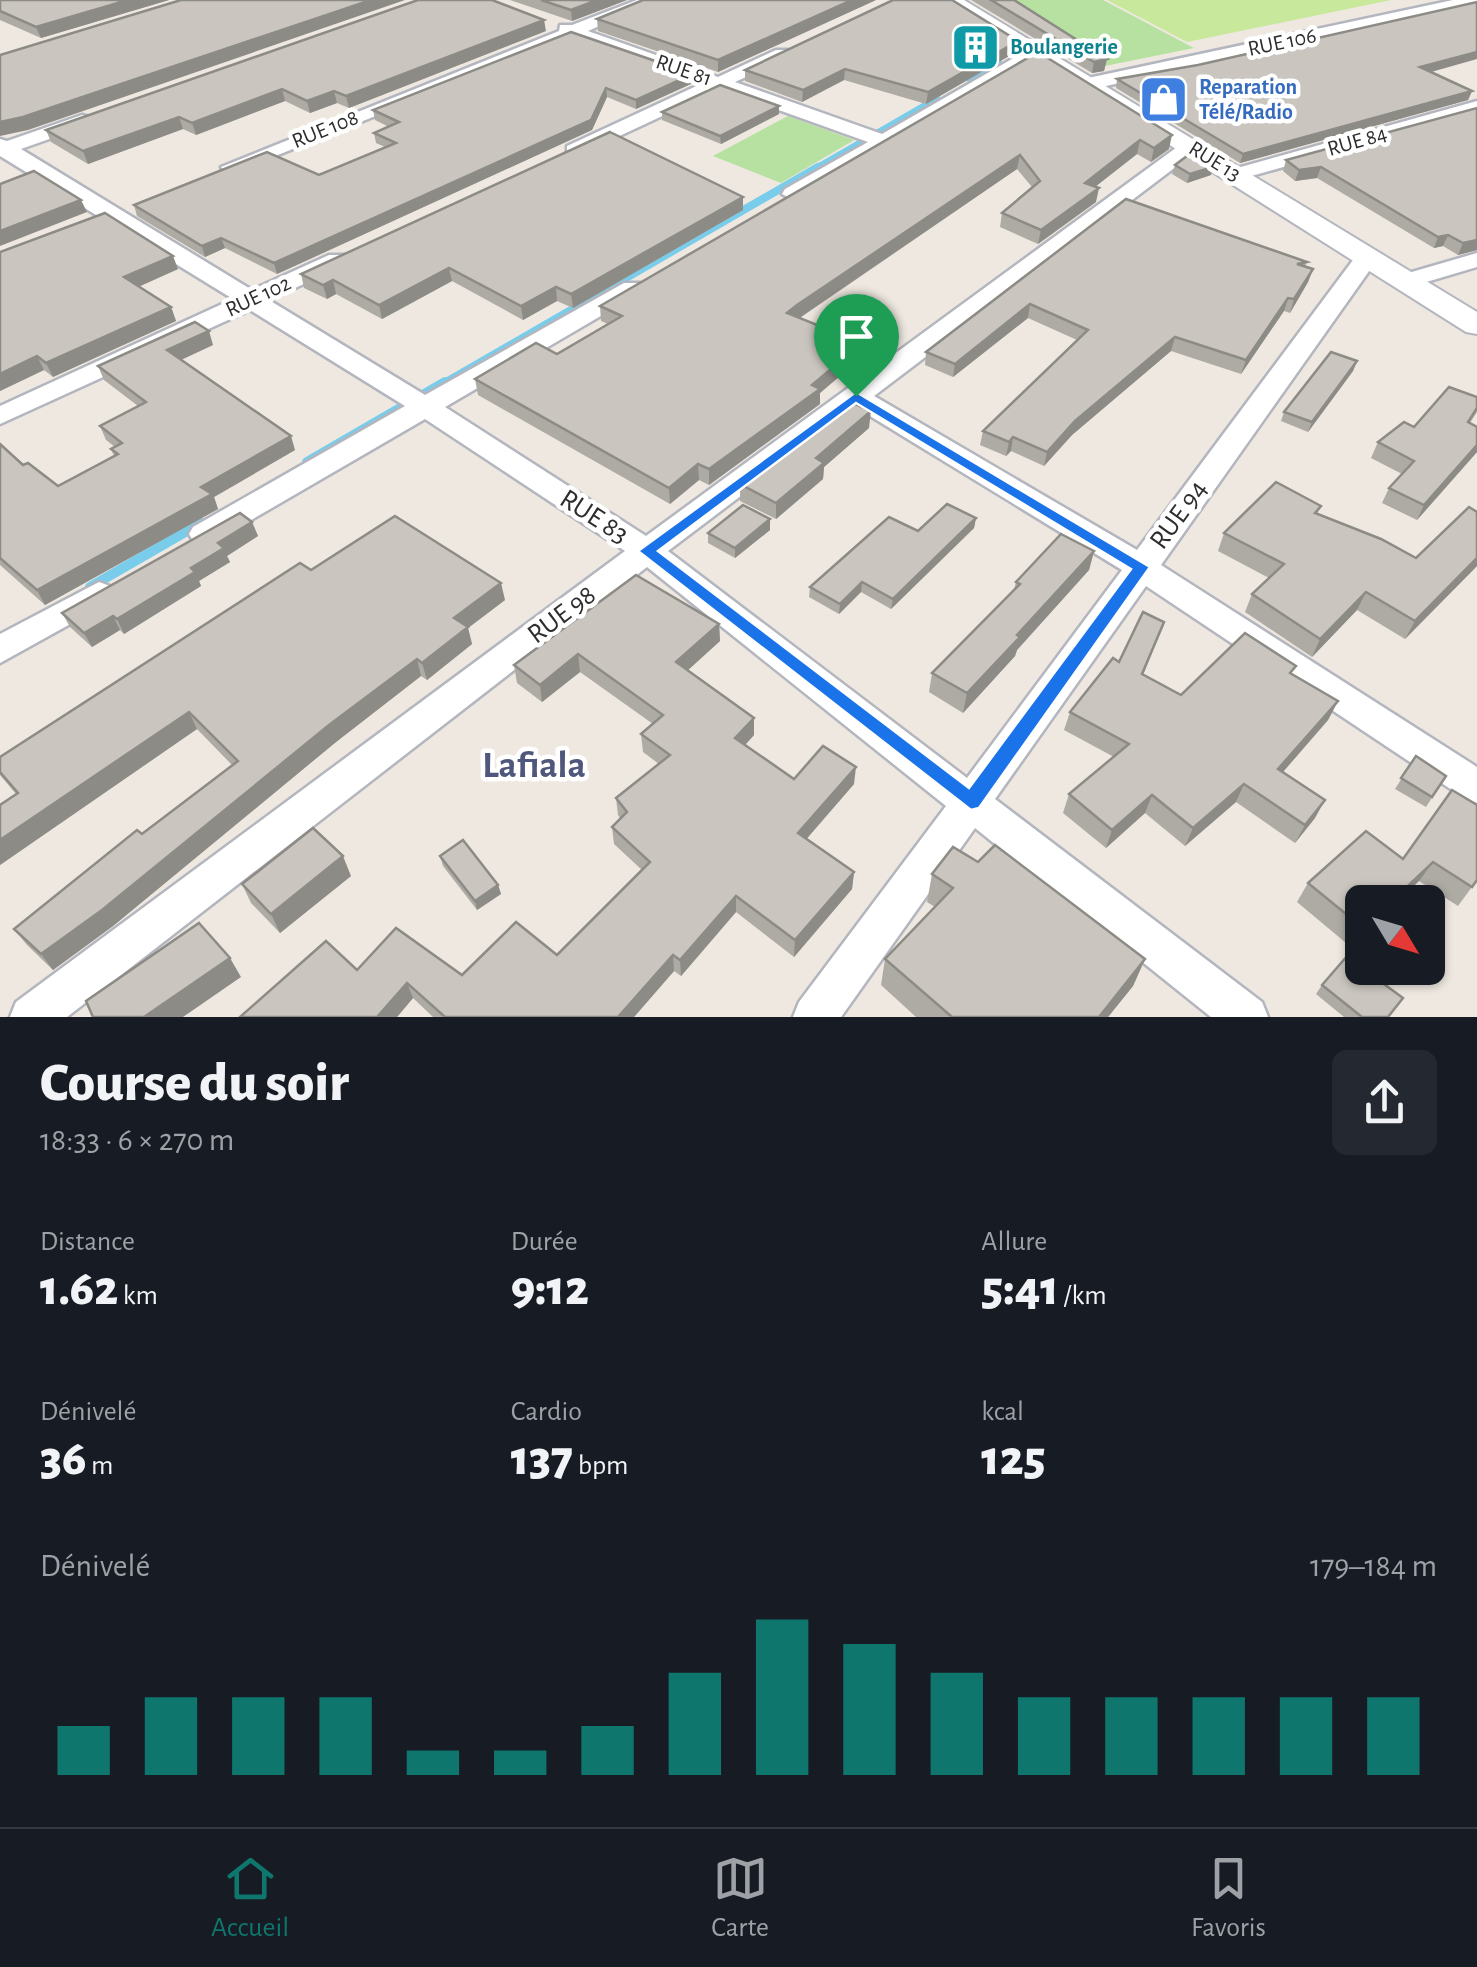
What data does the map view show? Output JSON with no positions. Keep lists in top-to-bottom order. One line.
{"streets":{"street":["RUE 106","RUE 81","RUE 108","RUE 84","RUE 13","RUE 102","RUE 94","RUE 83","RUE 98"]},"crossings":[["RUE 106","RUE 13"],["RUE 81","RUE 108"],["RUE 84","RUE 13"],["RUE 13","RUE 94"],["RUE 13","RUE 98"],["RUE 102","RUE 83"],["RUE 94","RUE 83"],["RUE 83","RUE 98"]],"districts":["Lafiala"],"places":{"building":["Boulangerie"],"shop":["Reparation Télé/Radio"]},"north":"bottom right","page":{"heading":["Course du soir","18:33 · 6 × 270 m"],"stats":[["Distance","1.62 km"],["Durée","9:12"],["Allure","5:41 /km"],["Dénivelé","36 m"],["Cardio","137 bpm"],["kcal","125"]],"chart":["Dénivelé","179–184 m"],"tabs":["Accueil","Carte","Favoris"]}}
